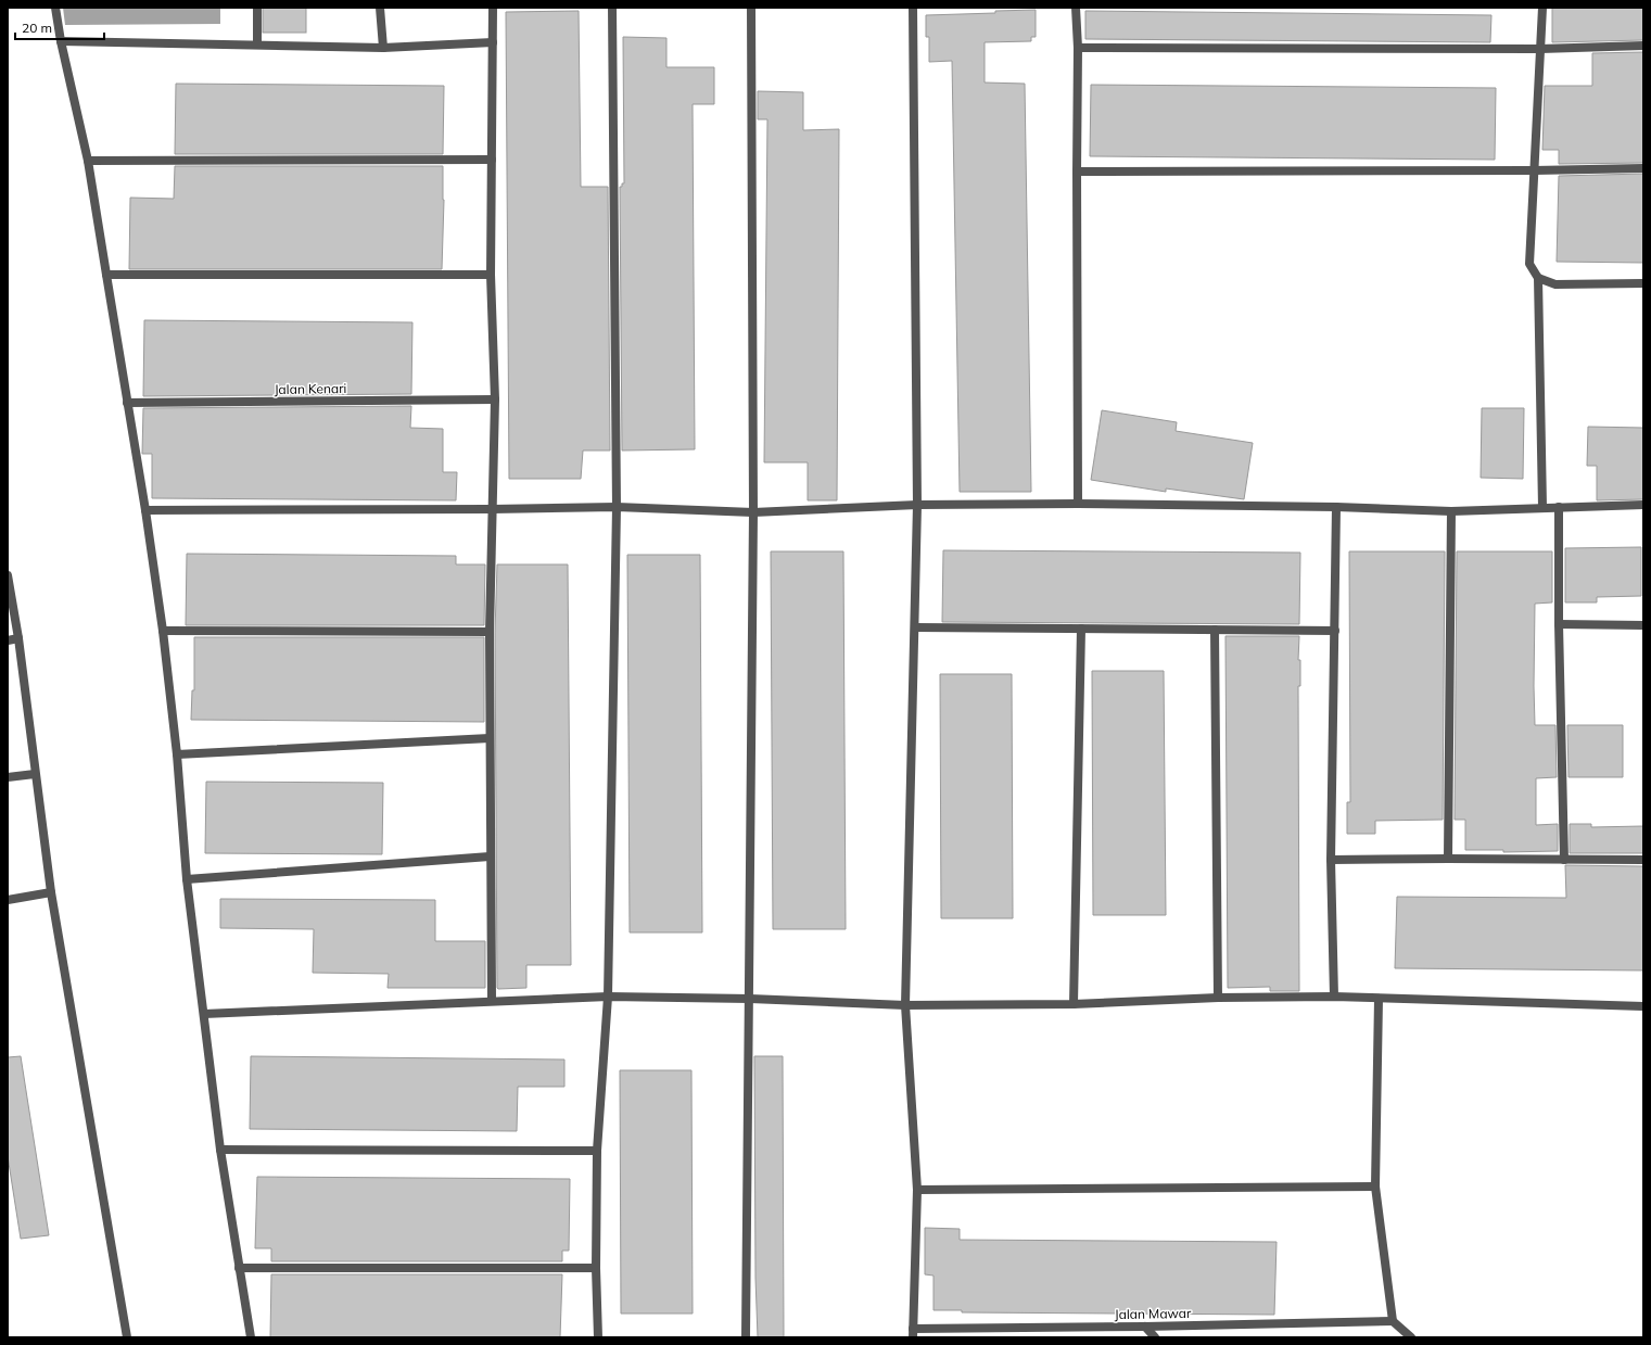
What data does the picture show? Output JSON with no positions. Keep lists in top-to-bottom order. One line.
{"streets":{"street":["Jalan Kenari","Jalan Mawar"]},"scale_bar":"20 m"}
